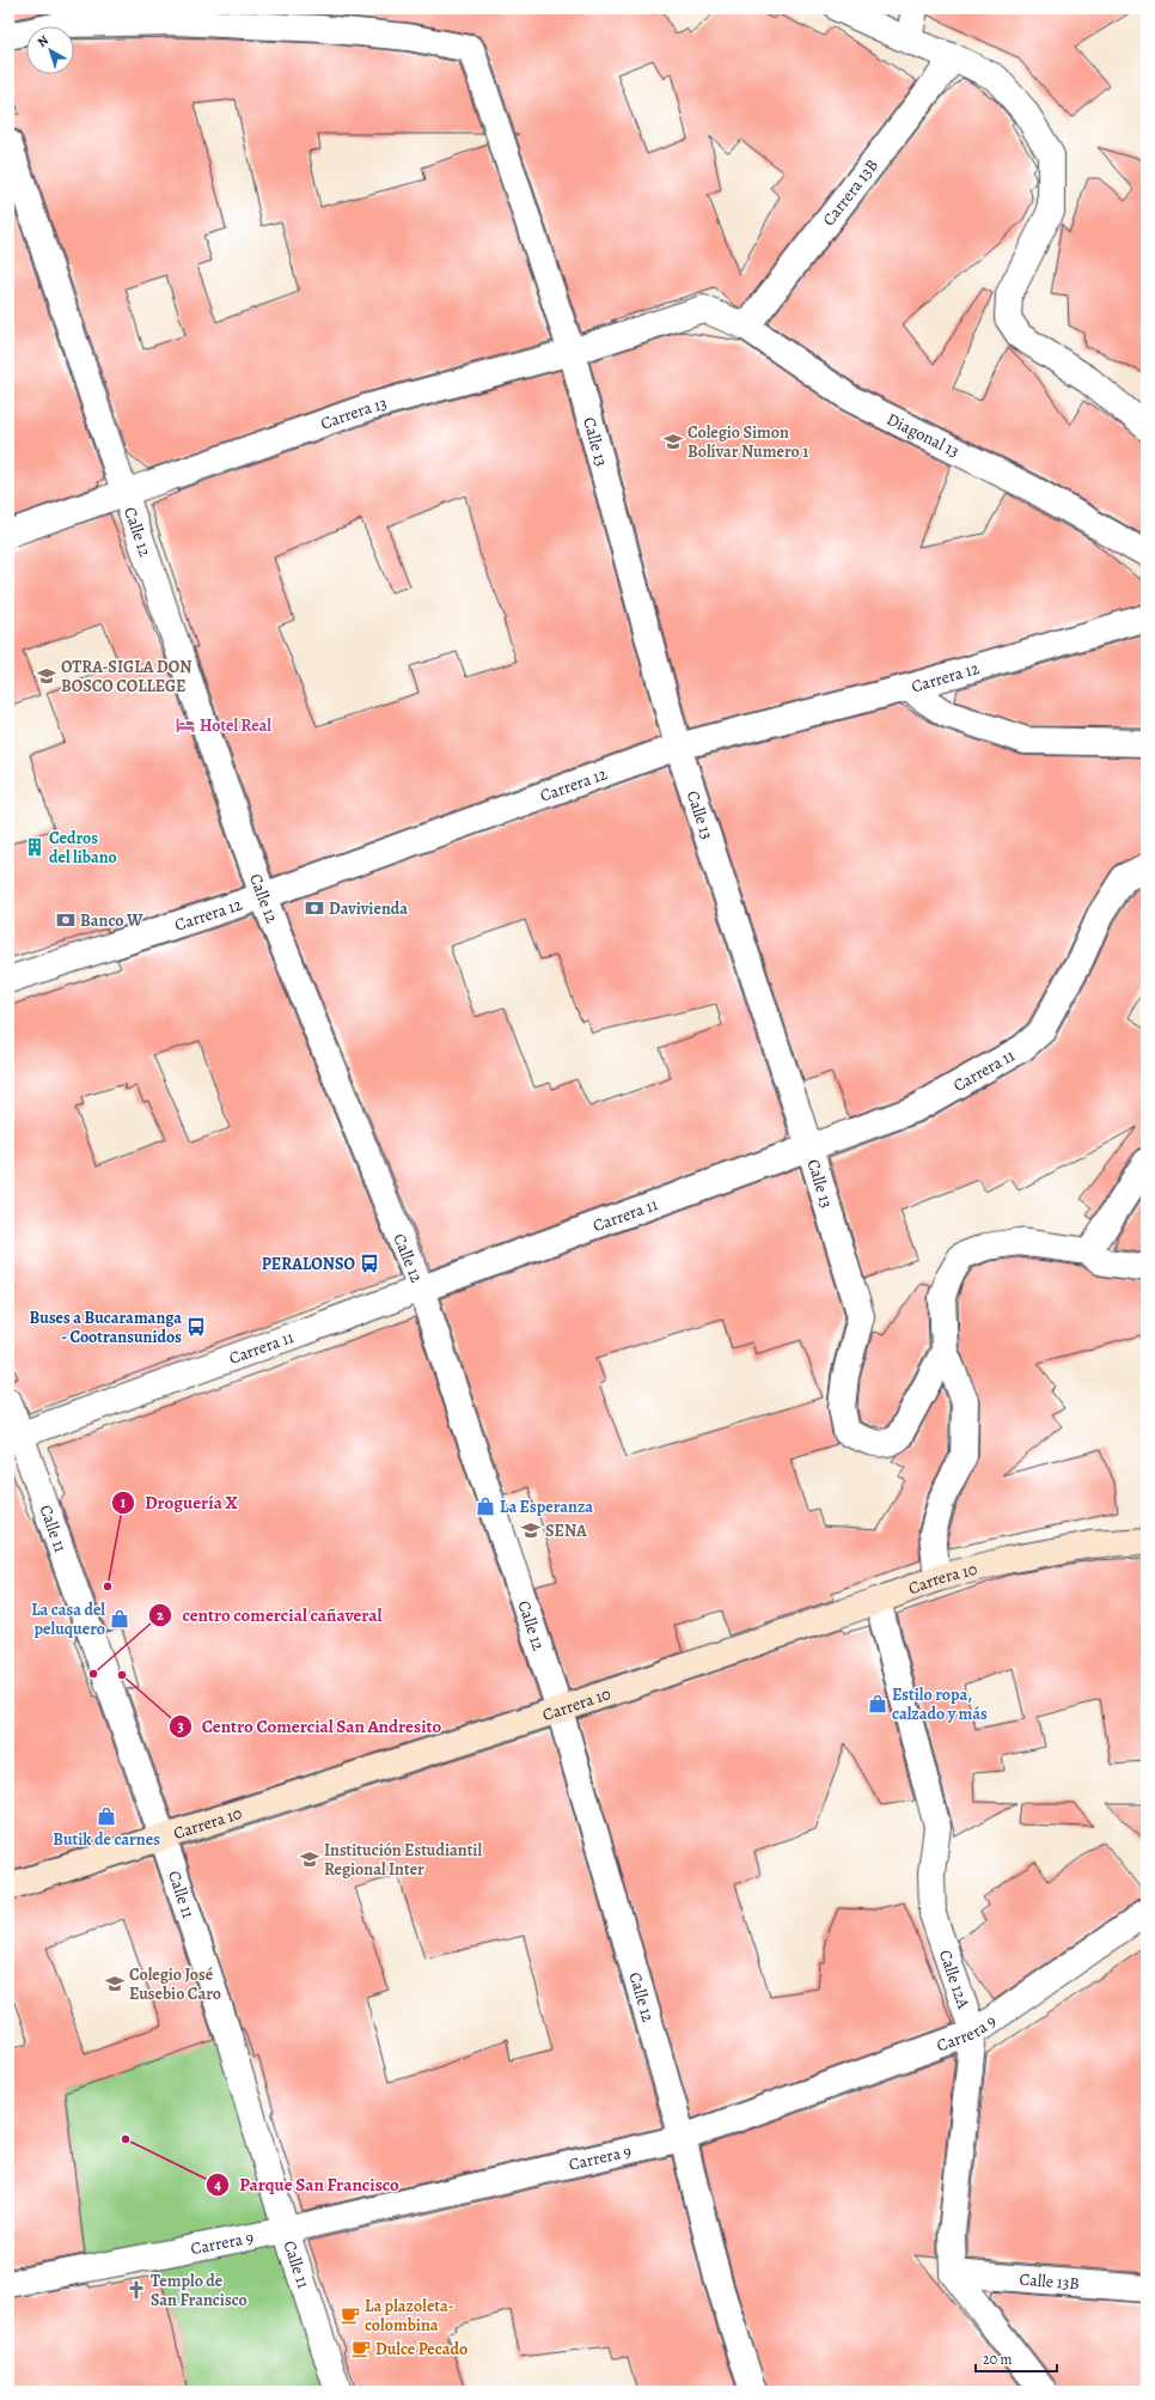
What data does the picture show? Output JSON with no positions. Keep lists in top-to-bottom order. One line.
{"streets":{"street":["Carrera 13B","Carrera 13","Diagonal 13","Calle 13","Calle 12","Carrera 12","Carrera 11","Calle 11","Carrera 10","Calle 12A","Carrera 9","Calle 13B"]},"crossings":[["Carrera 13B","Diagonal 13"],["Carrera 13","Diagonal 13"],["Carrera 13","Calle 13"],["Carrera 13","Calle 12"],["Calle 13","Carrera 12"],["Calle 13","Carrera 11"],["Calle 12","Carrera 12"],["Calle 12","Carrera 11"],["Calle 12","Carrera 10"],["Calle 12","Carrera 9"],["Carrera 11","Calle 11"],["Calle 11","Carrera 10"],["Calle 11","Carrera 9"],["Carrera 10","Calle 12A"],["Calle 12A","Carrera 9"],["Calle 12A","Calle 13B"]],"places":{"school or university":["Colegio Simon Bolívar Numero 1","OTRA-SIGLA DON BOSCO COLLEGE","SENA","Institución Estudiantil Regional Inter","Colegio José Eusebio Caro"],"hotel":["Hotel Real"],"building":["Cedros del libano"],"bank":["Davivienda","Banco W"],"bus stop":["PERALONSO","Buses a Bucaramanga - Cootransunidos"],"shop":["La Esperanza","La casa del peluquero","Estilo ropa, calzado y más","Butik de carnes"],"other":["Droguería X","centro comercial cañaveral","Centro Comercial San Andresito","Parque San Francisco"],"church":["Templo de San Francisco"],"cafe":["La plazoleta- colombina","Dulce Pecado"]},"scale_bar":"20 m","north":"top left"}
